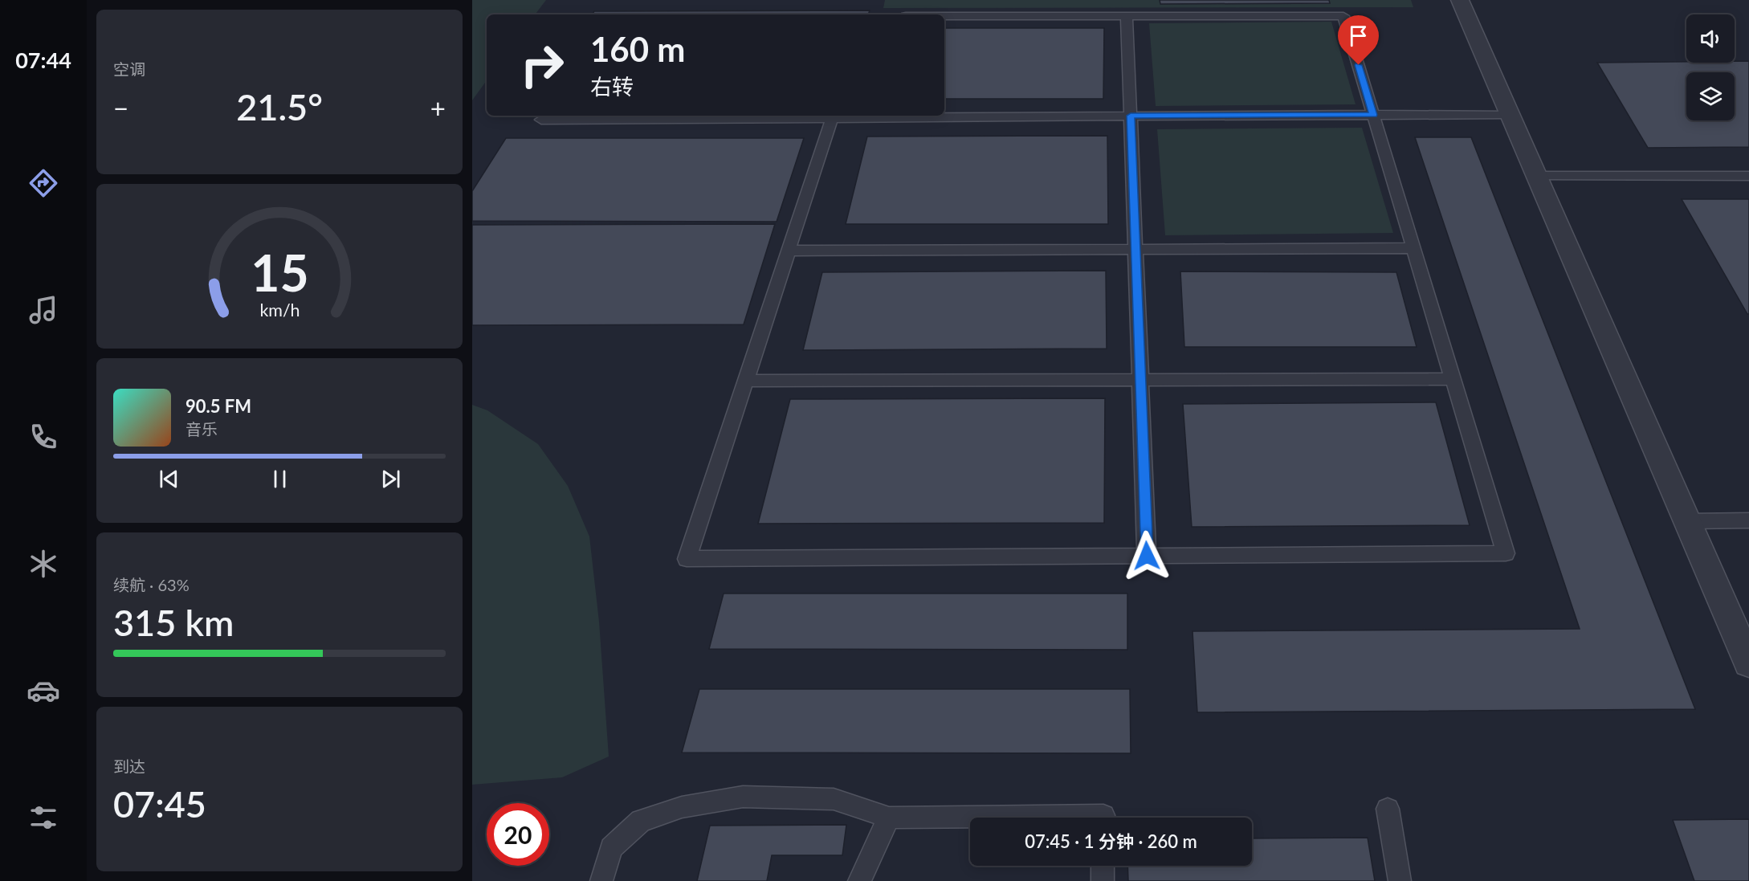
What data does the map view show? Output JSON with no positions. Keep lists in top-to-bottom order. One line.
{"page":{"tabs":"07:44","tile":["空调",["续航 · 63%","315 km"],["到达","07:45"]],"turn":["160 m","右转"],"heat":["−","21.5°","+"],"song":["90.5 FM","音乐"],"limit":"20","trip":"07:45 · 1 分钟 · 260 m","gauge":["15","km/h"]}}
